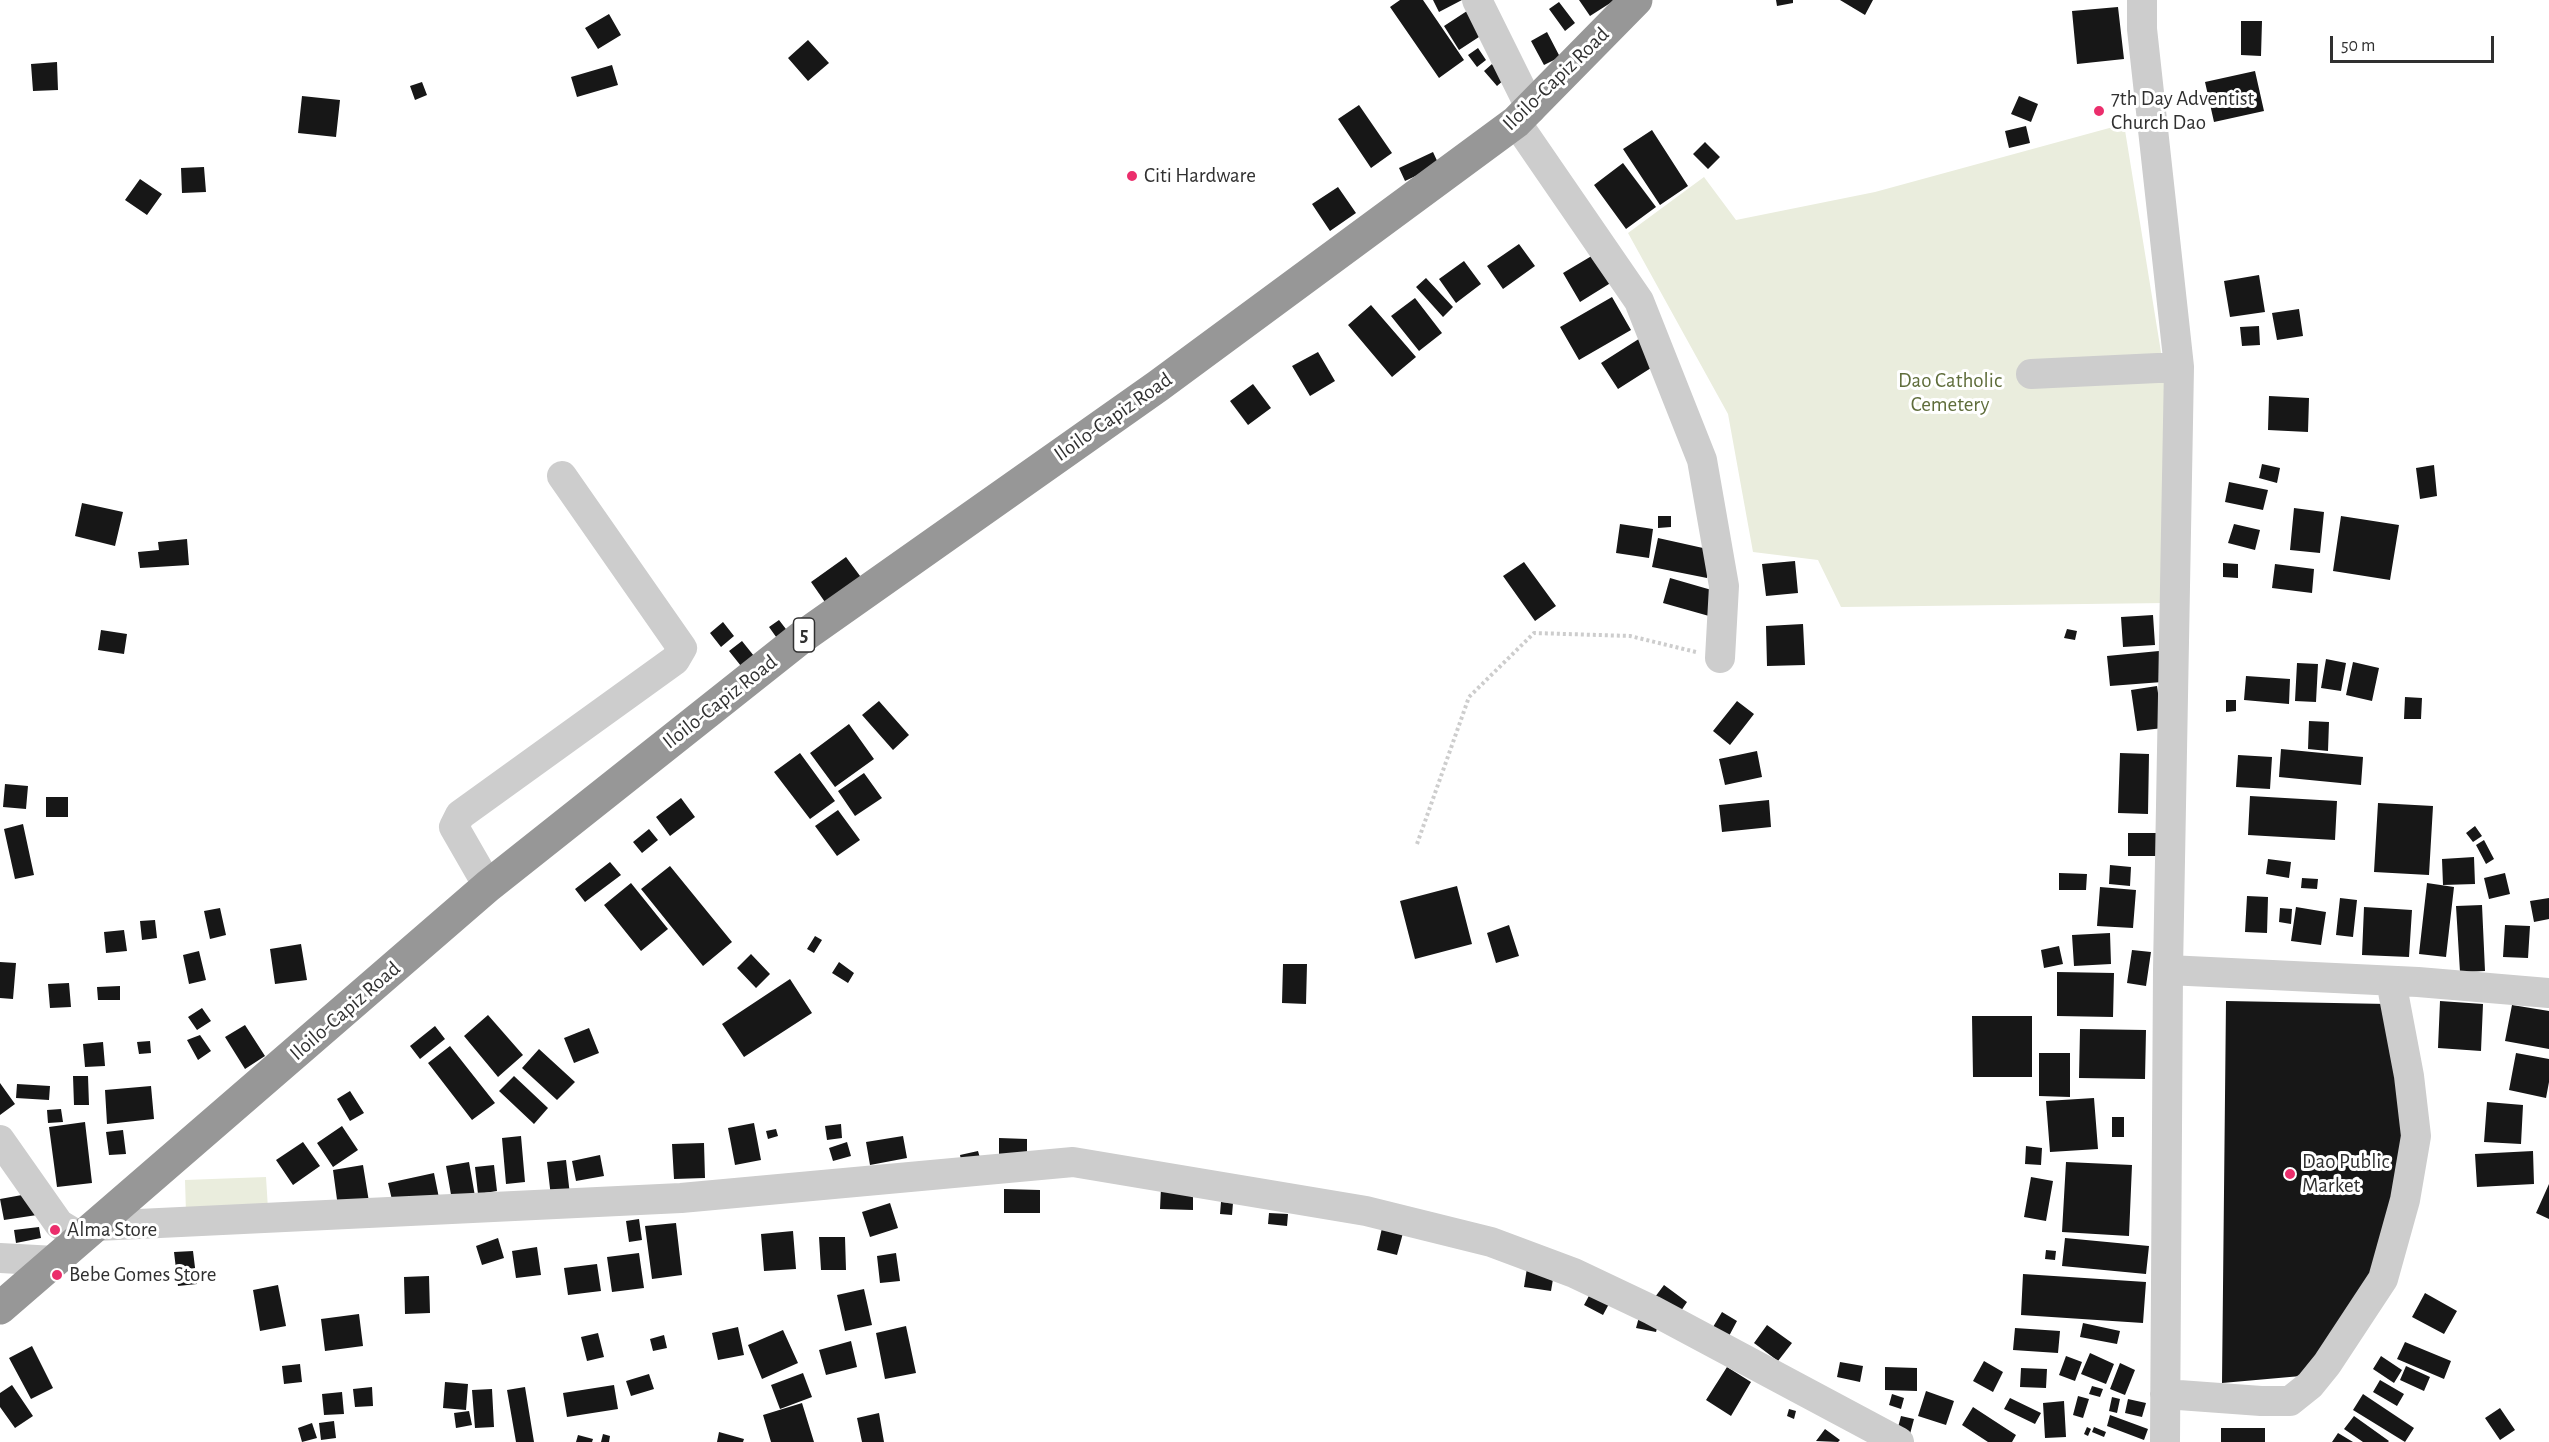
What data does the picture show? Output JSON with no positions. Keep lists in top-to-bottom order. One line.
{"streets":{"highway":["Iloilo-Capiz Road","5"]},"parks":["Dao Catholic Cemetery"],"places":["7th Day Adventist Church Dao","Citi Hardware","Dao Public Market","Alma Store","Bebe Gomes Store"],"scale_bar":"50 m"}
